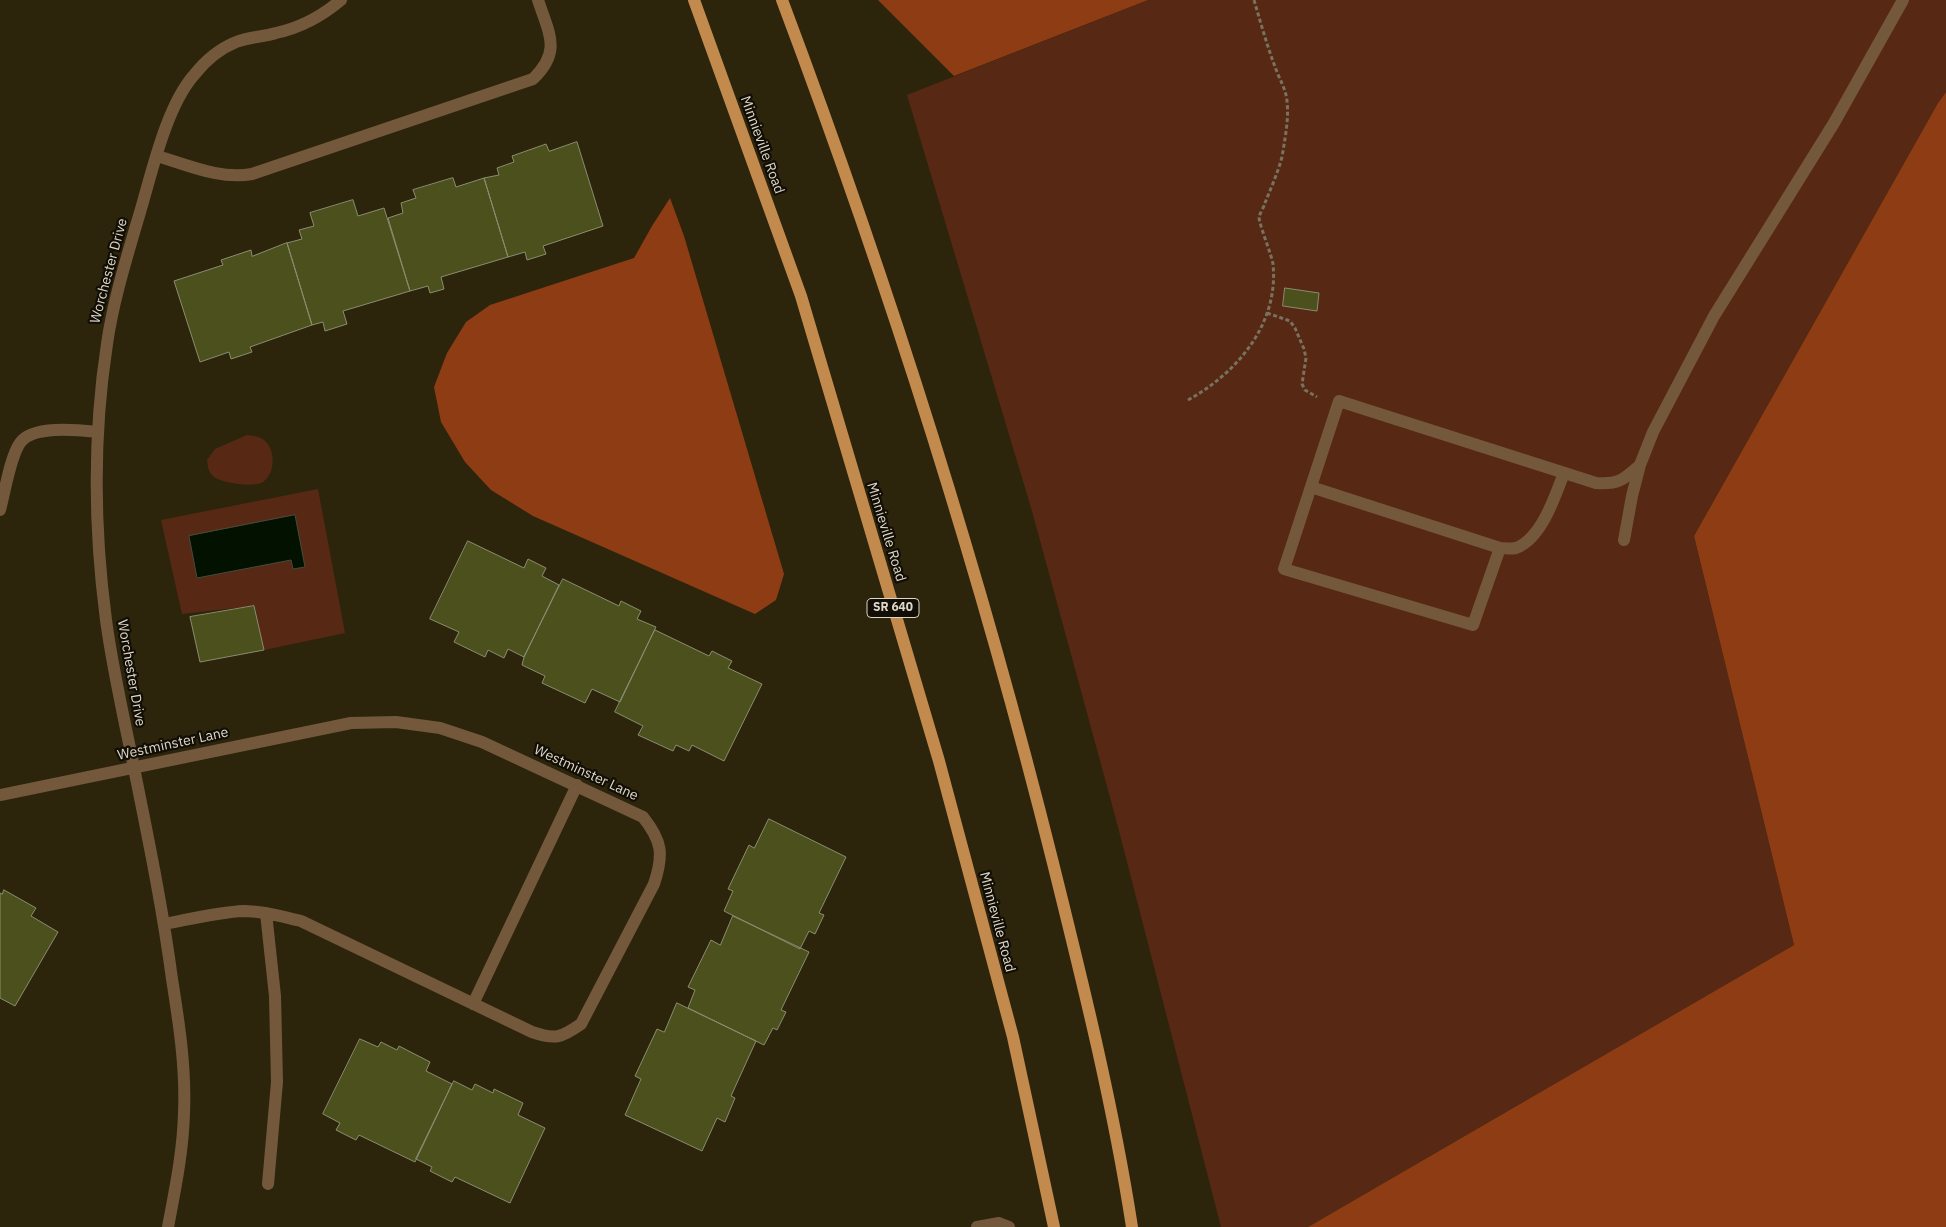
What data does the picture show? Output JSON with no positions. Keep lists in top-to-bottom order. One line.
{"streets":{"main road":["Minnieville Road","SR 640"],"street":["Worchester Drive","Westminster Lane"]},"crossings":[["Worchester Drive","Westminster Lane"]]}
